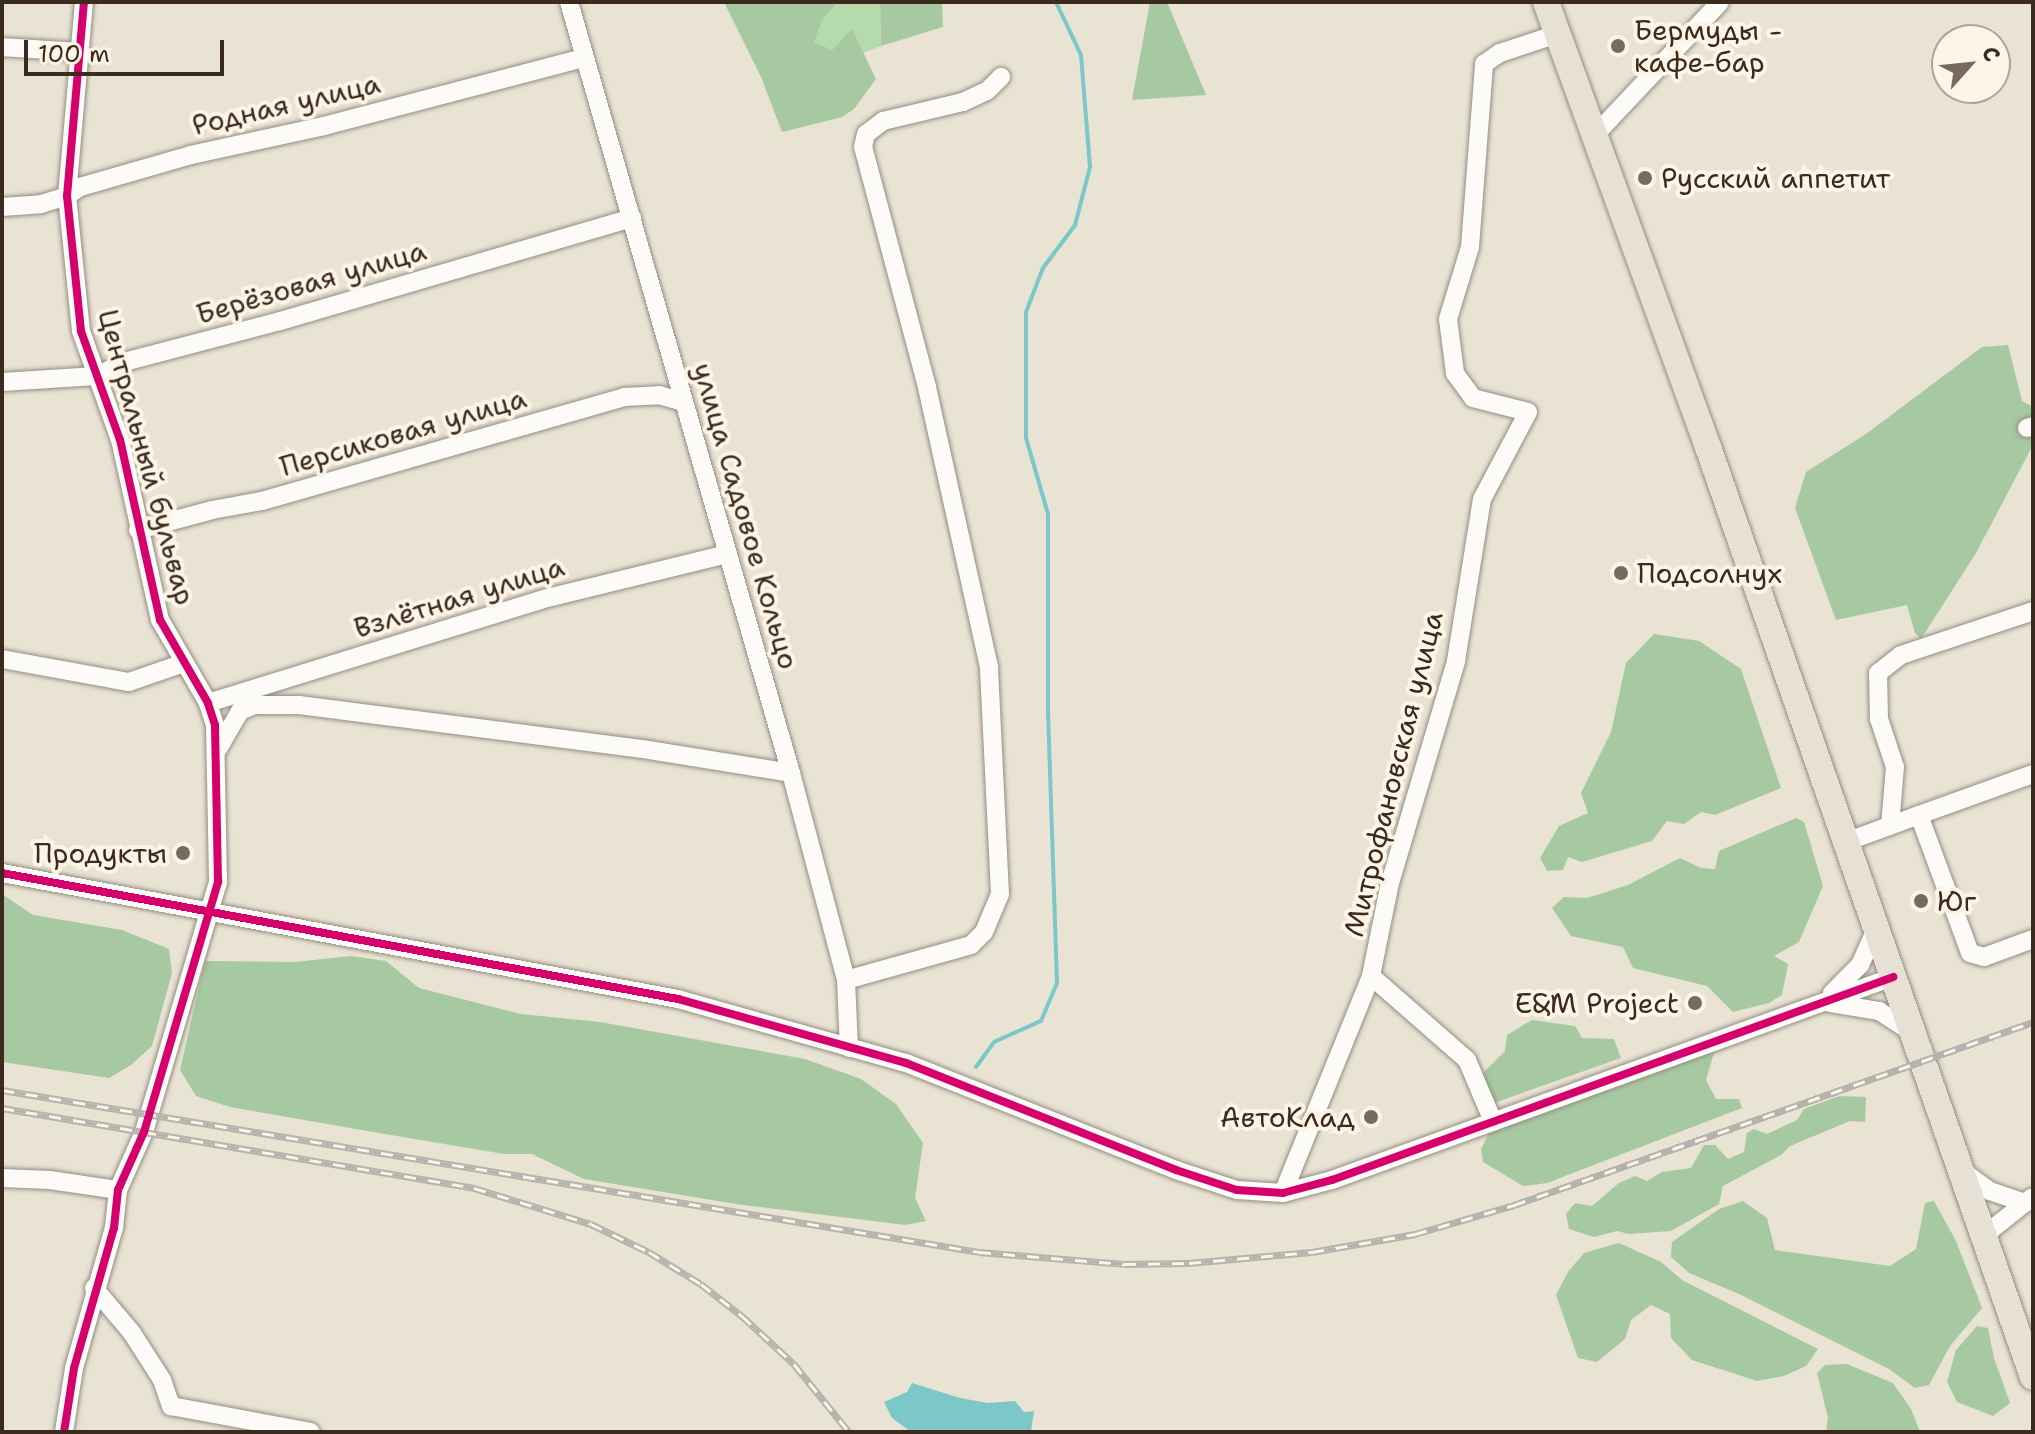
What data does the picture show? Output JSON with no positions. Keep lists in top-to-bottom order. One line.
{"streets":{"street":["Родная улица","Берёзовая улица","Персиковая улица","Центральный бульвар","улица Садовое Кольцо","Взлётная улица","Митрофановская улица"]},"crossings":[["Родная улица","Центральный бульвар"],["Родная улица","улица Садовое Кольцо"],["Берёзовая улица","Центральный бульвар"],["Берёзовая улица","улица Садовое Кольцо"],["Персиковая улица","Центральный бульвар"],["Персиковая улица","улица Садовое Кольцо"],["Центральный бульвар","Взлётная улица"],["улица Садовое Кольцо","Взлётная улица"]],"places":["Бермуды - кафе-бар","Русский аппетит","Подсолнух","Продукты","Юг","E&M Project","АвтоКлад"],"scale_bar":"100 m","north":"top right"}
